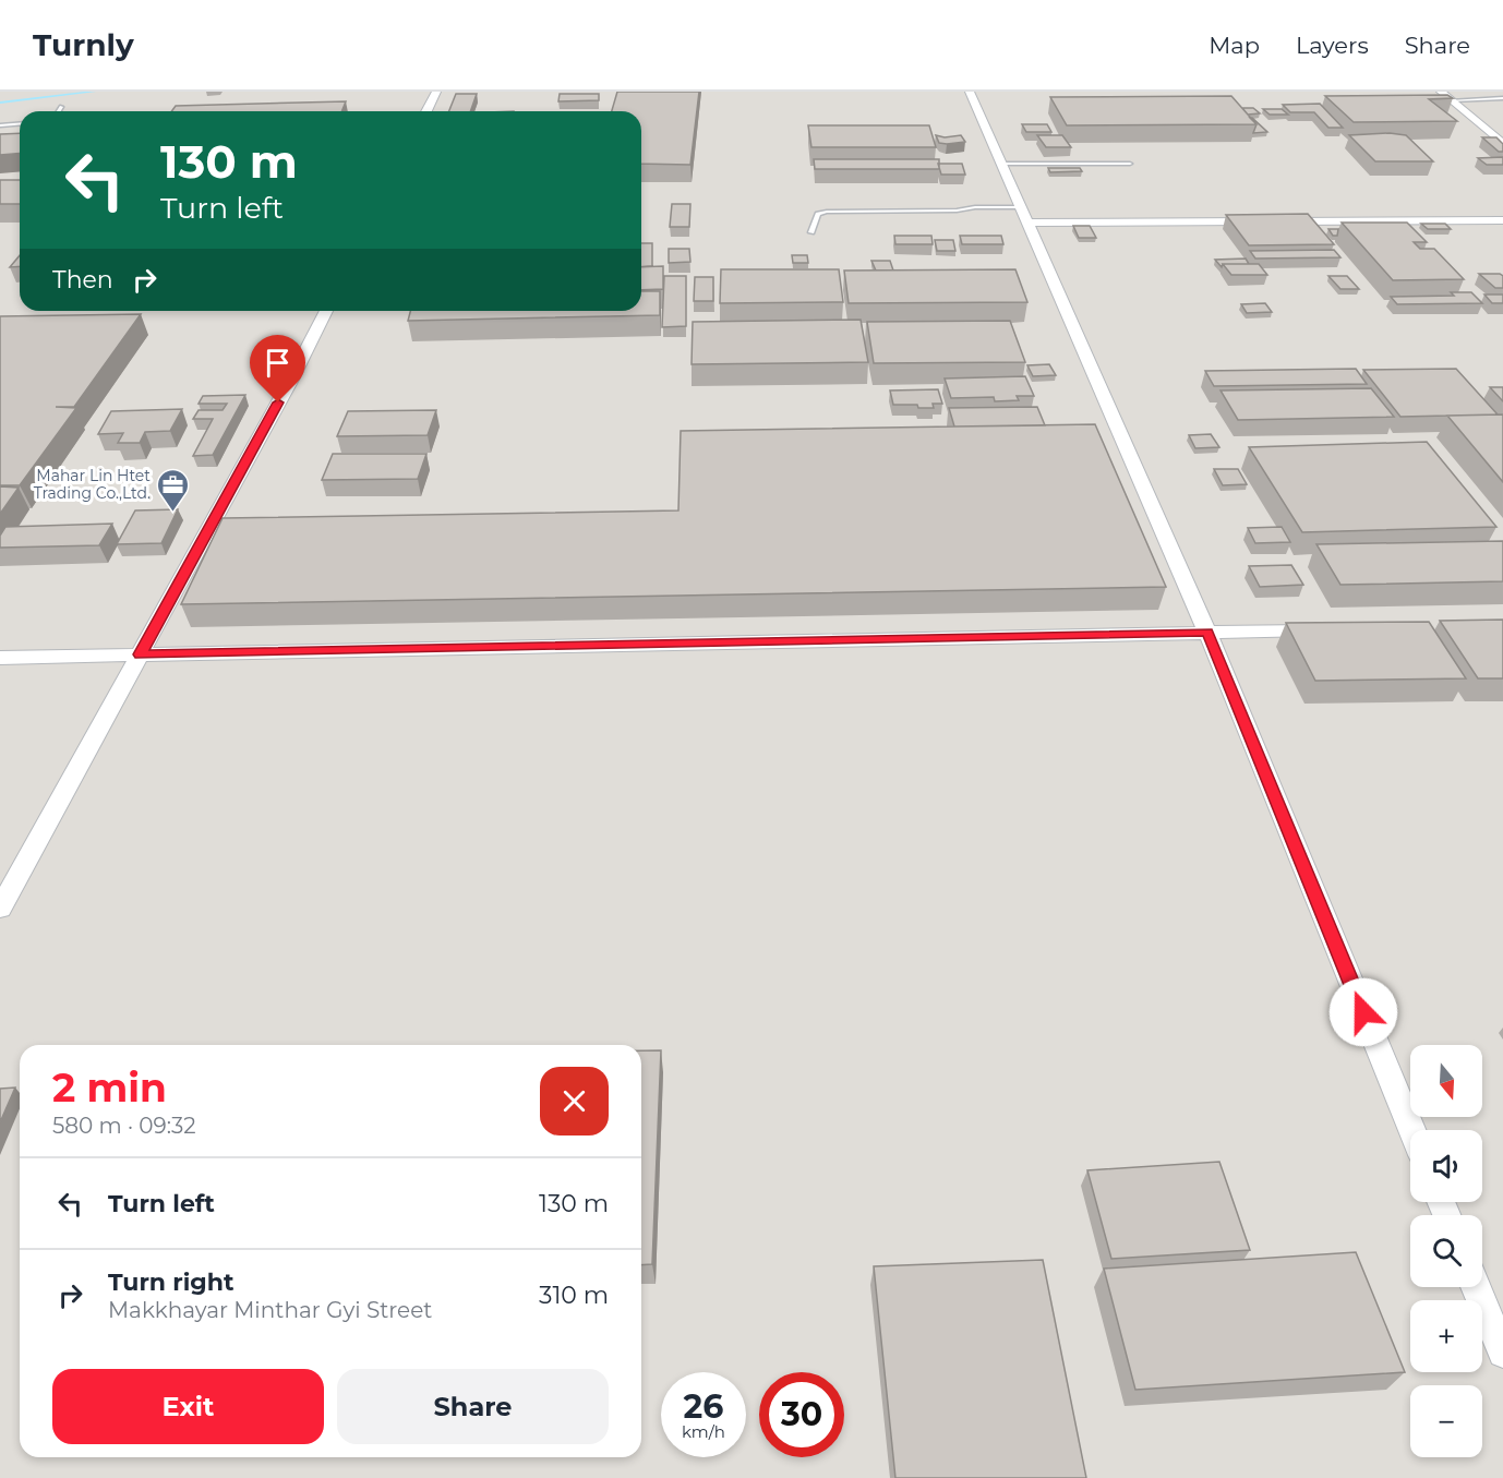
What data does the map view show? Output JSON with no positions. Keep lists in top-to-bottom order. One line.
{"places":{"office":["Mahar Lin Htet Trading Co.,Ltd."]},"north":"bottom","page":{"header":"Turnly","nav":["Map","Layers","Share"],"turn":["130 m","Turn left"],"then":"Then","map_buttons":["+","−"],"heading":["2 min","580 m · 09:32"],"list":[{"name":"Turn left","value":"130 m"},{"name":"Turn right","note":"Makkhayar Minthar Gyi Street","value":"310 m"}],"buttons":["Exit","Share"],"speed":"26 km/h","limit":"30"}}
